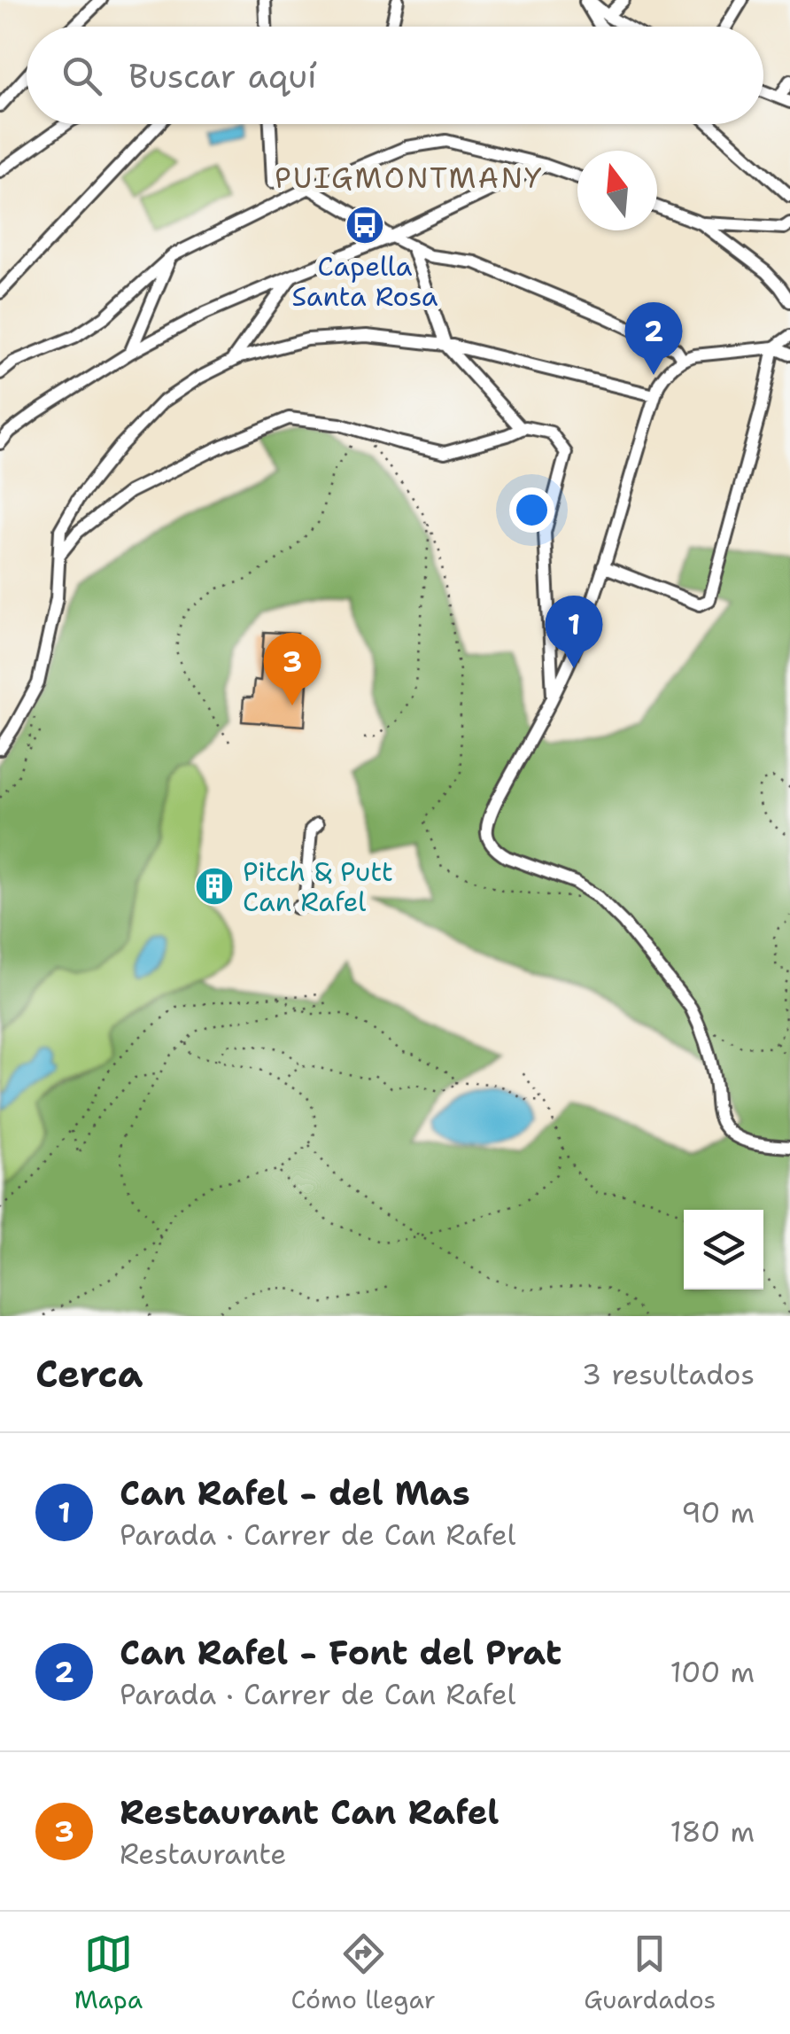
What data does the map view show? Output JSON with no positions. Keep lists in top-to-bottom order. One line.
{"districts":["PUIGMONTMANY"],"places":{"bus stop":["Capella Santa Rosa"],"building":["Pitch & Putt Can Rafel"]},"north":"top","page":{"search":"Buscar aquí","pins":["2","1","3"],"heading":["Cerca","3 resultados"],"list":[{"mark":"1","name":"Can Rafel - del Mas","note":"Parada · Carrer de Can Rafel","value":"90 m"},{"mark":"2","name":"Can Rafel - Font del Prat","note":"Parada · Carrer de Can Rafel","value":"100 m"},{"mark":"3","name":"Restaurant Can Rafel","note":"Restaurante","value":"180 m"}],"nav":["Mapa","Cómo llegar","Guardados"]}}
